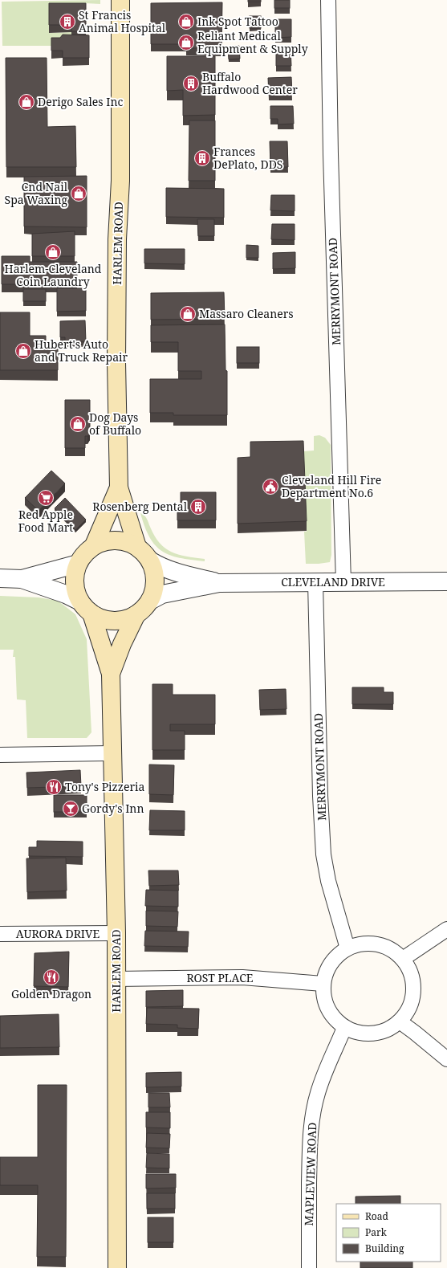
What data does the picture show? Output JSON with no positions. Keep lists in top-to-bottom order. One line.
{"streets":{"main road":["HARLEM ROAD"],"street":["MERRYMONT ROAD","CLEVELAND DRIVE","AURORA DRIVE","ROST PLACE","MAPLEVIEW ROAD"]},"crossings":[["HARLEM ROAD","CLEVELAND DRIVE"],["HARLEM ROAD","AURORA DRIVE"],["HARLEM ROAD","ROST PLACE"],["MERRYMONT ROAD","CLEVELAND DRIVE"],["MERRYMONT ROAD","ROST PLACE"],["MERRYMONT ROAD","MAPLEVIEW ROAD"],["ROST PLACE","MAPLEVIEW ROAD"]],"places":{"building":["St Francis Animal Hospital","Buffalo Hardwood Center","Frances DePlato, DDS","Rosenberg Dental"],"shop":["Ink Spot Tattoo","Reliant Medical Equipment & Supply","Derigo Sales Inc","Cnd Nail Spa Waxing","Harlem-Cleveland Coin Laundry","Massaro Cleaners","Hubert's Auto and Truck Repair","Dog Days of Buffalo"],"public building":["Cleveland Hill Fire Department No.6"],"supermarket":["Red Apple Food Mart"],"restaurant":["Tony's Pizzeria","Golden Dragon"],"bar":["Gordy's Inn"]},"legend":["Road","Park","Building"]}
